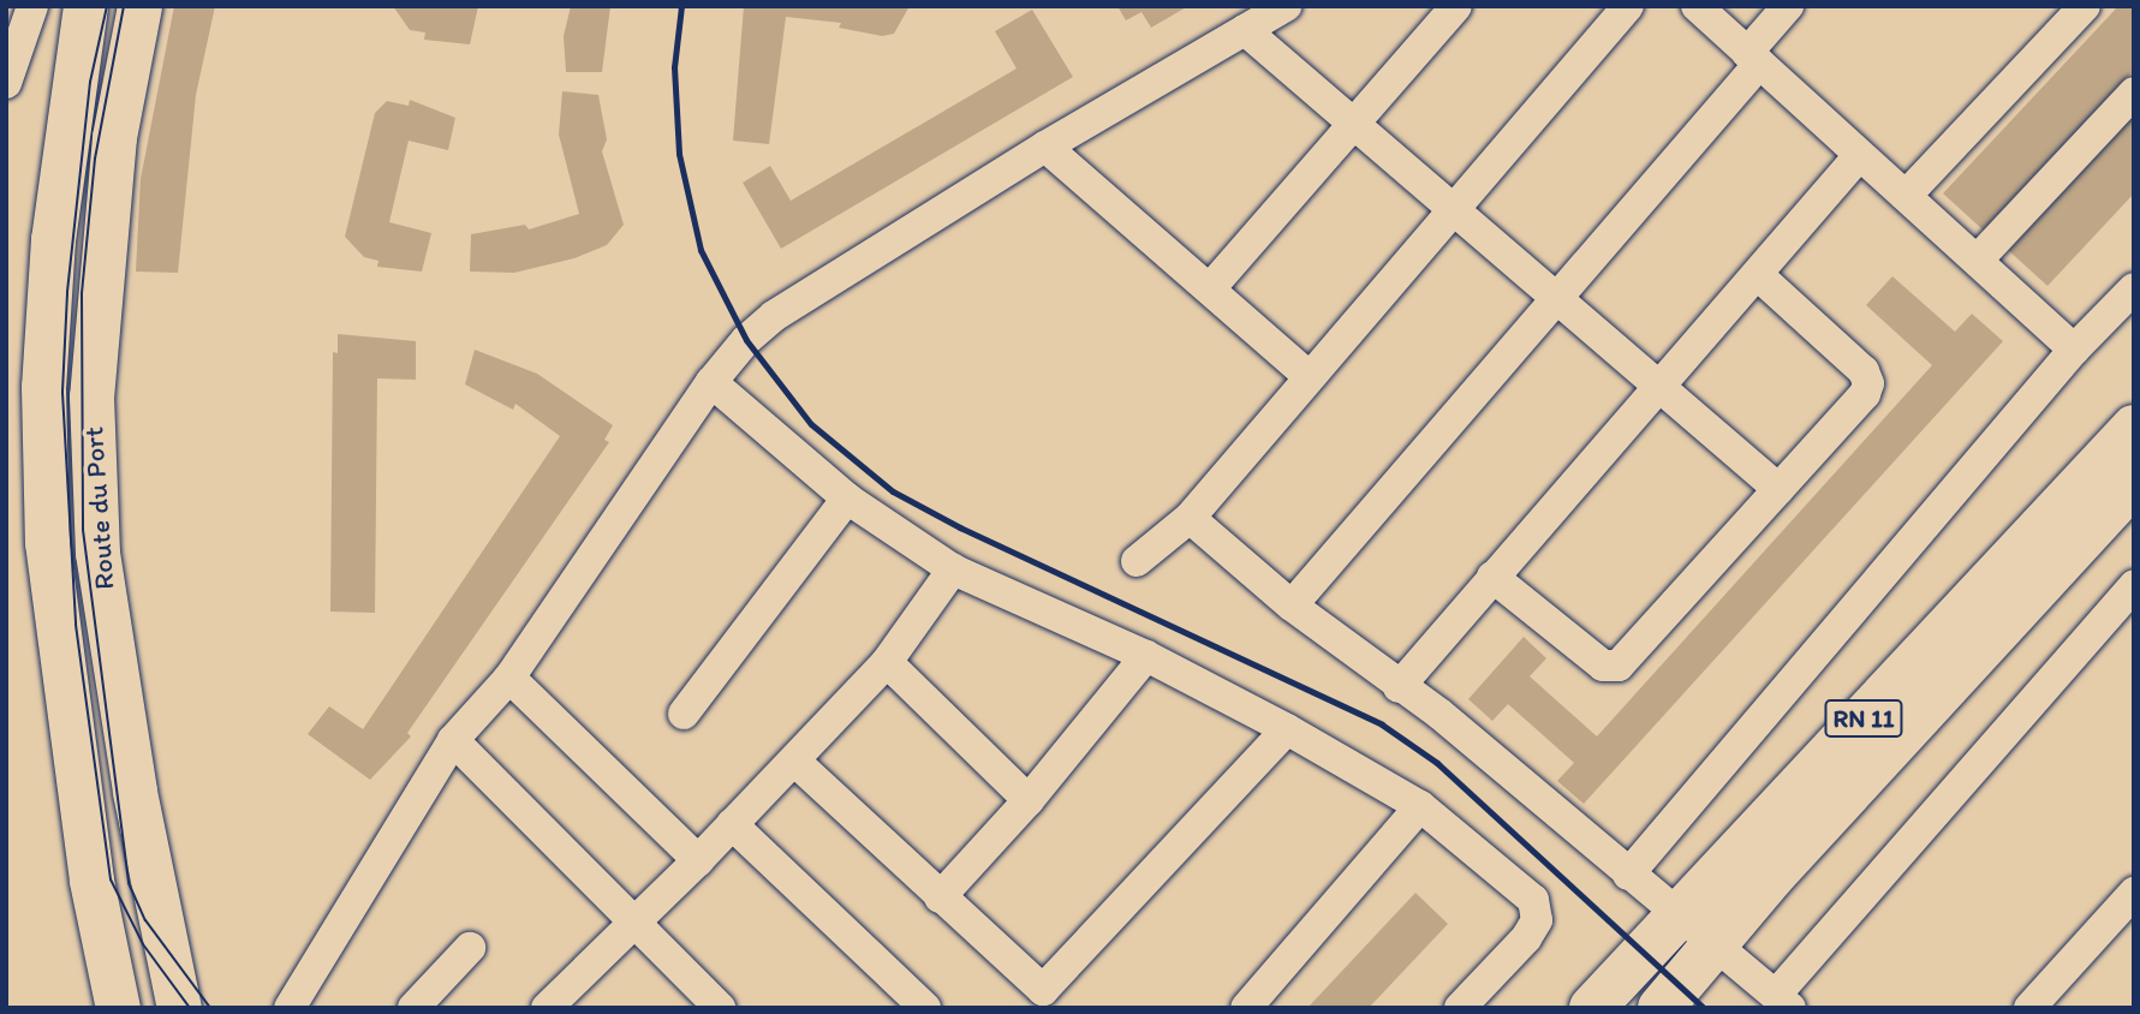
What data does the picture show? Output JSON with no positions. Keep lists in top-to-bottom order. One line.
{"streets":{"highway":["RN 11"],"main road":["Route du Port"]}}
